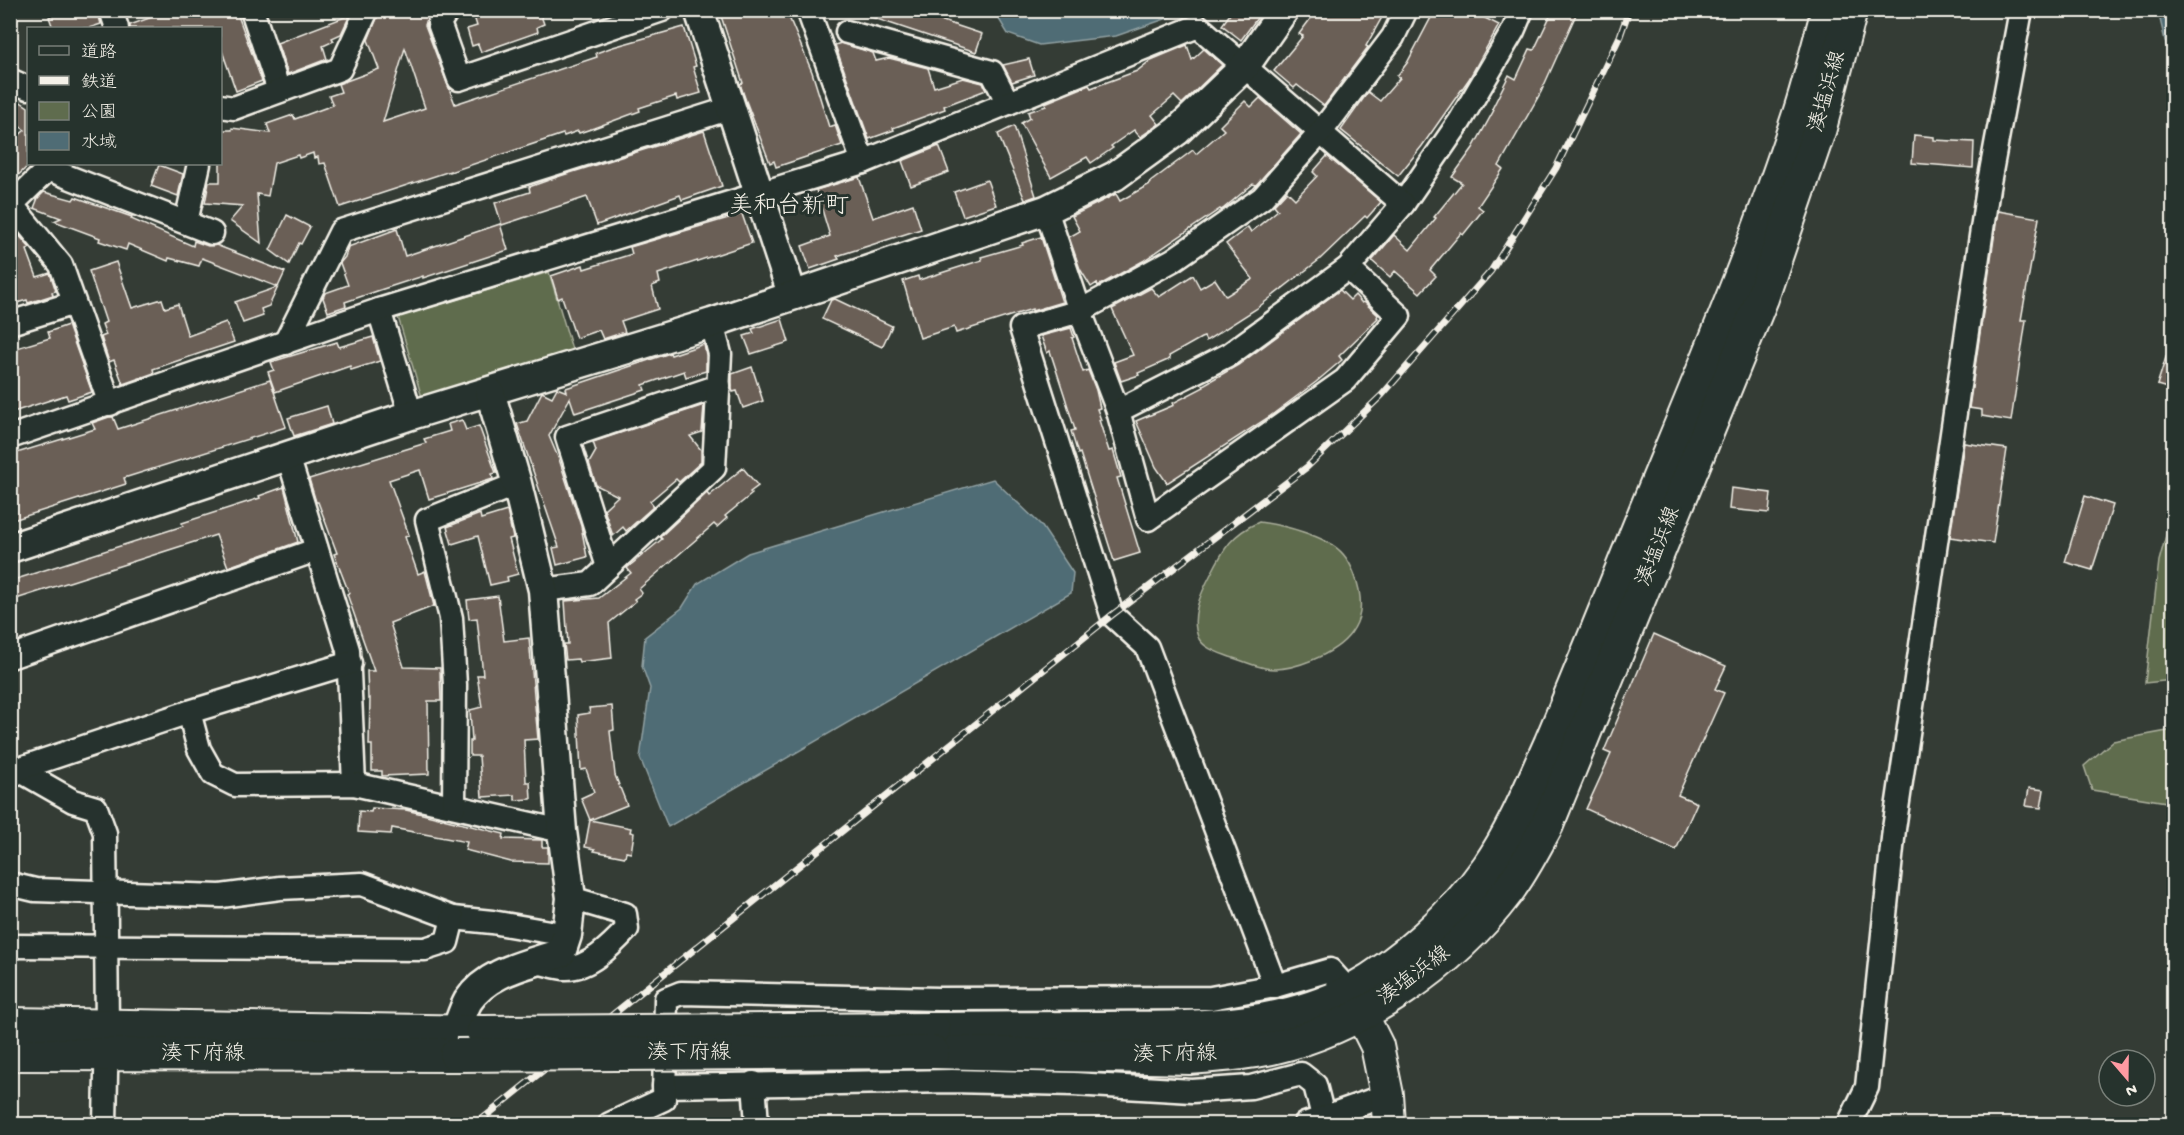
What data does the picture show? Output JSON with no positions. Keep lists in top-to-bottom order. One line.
{"streets":{"main road":["湊塩浜線","湊下府線"]},"crossings":[["湊塩浜線","湊下府線"]],"districts":["美和台新町"],"legend":["道路","鉄道","公園","水域"],"north":"bottom"}
